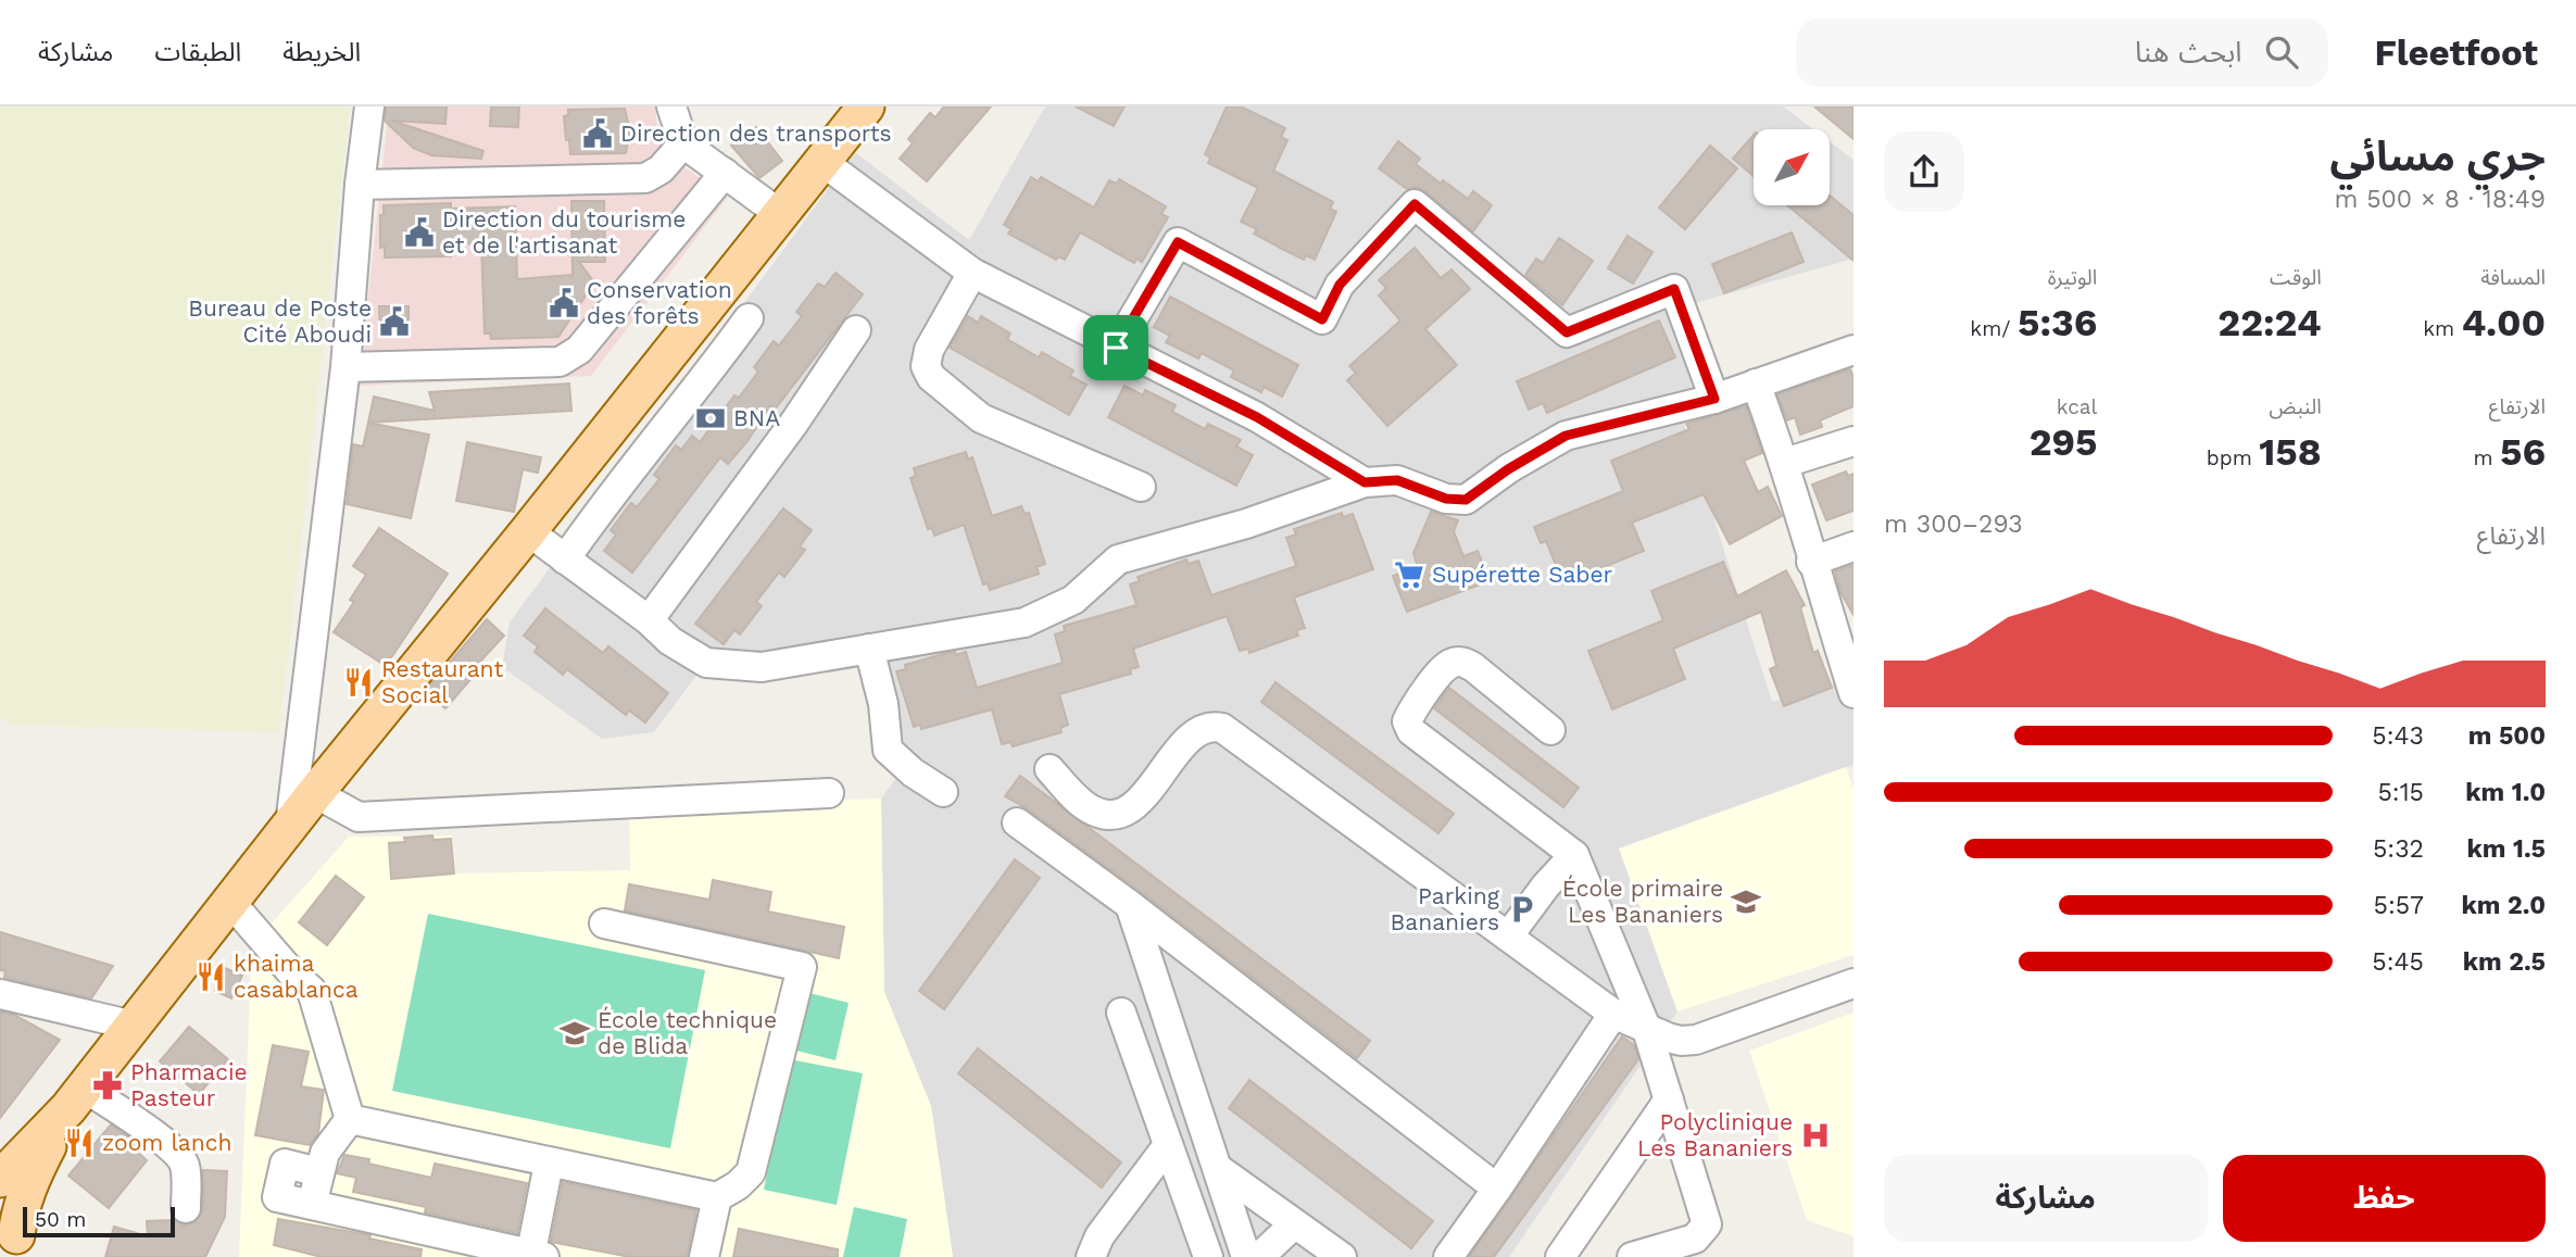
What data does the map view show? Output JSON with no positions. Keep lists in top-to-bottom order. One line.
{"places":{"public building":["Direction des transports","Direction du tourisme et de l'artisanat","Conservation des forêts","Bureau de Poste Cité Aboudi"],"bank":["BNA"],"supermarket":["Supérette Saber"],"restaurant":["Restaurant Social","khaima casablanca","zoom lanch"],"school or university":["École primaire Les Bananiers","École technique de Blida"],"parking":["Parking Bananiers"],"pharmacy":["Pharmacie Pasteur"],"hospital":["Polyclinique Les Bananiers"]},"scale_bar":"50 m","north":"top right","page":{"header":"Fleetfoot","search":"ابحث هنا","nav":["الخريطة","الطبقات","مشاركة"],"heading":["جري مسائي","18:49 · 8 × 500 m"],"stats":[["المسافة","4.00 km"],["الوقت","22:24"],["الوتيرة","5:36 /km"],["الارتفاع","56 m"],["النبض","158 bpm"],["kcal","295"]],"chart":["الارتفاع","293–300 m"],"list":[{"name":"500 m","note":"5:43"},{"name":"1.0 km","note":"5:15"},{"name":"1.5 km","note":"5:32"},{"name":"2.0 km","note":"5:57"},{"name":"2.5 km","note":"5:45"}],"buttons":["حفظ","مشاركة"],"scale":"50 m"}}
